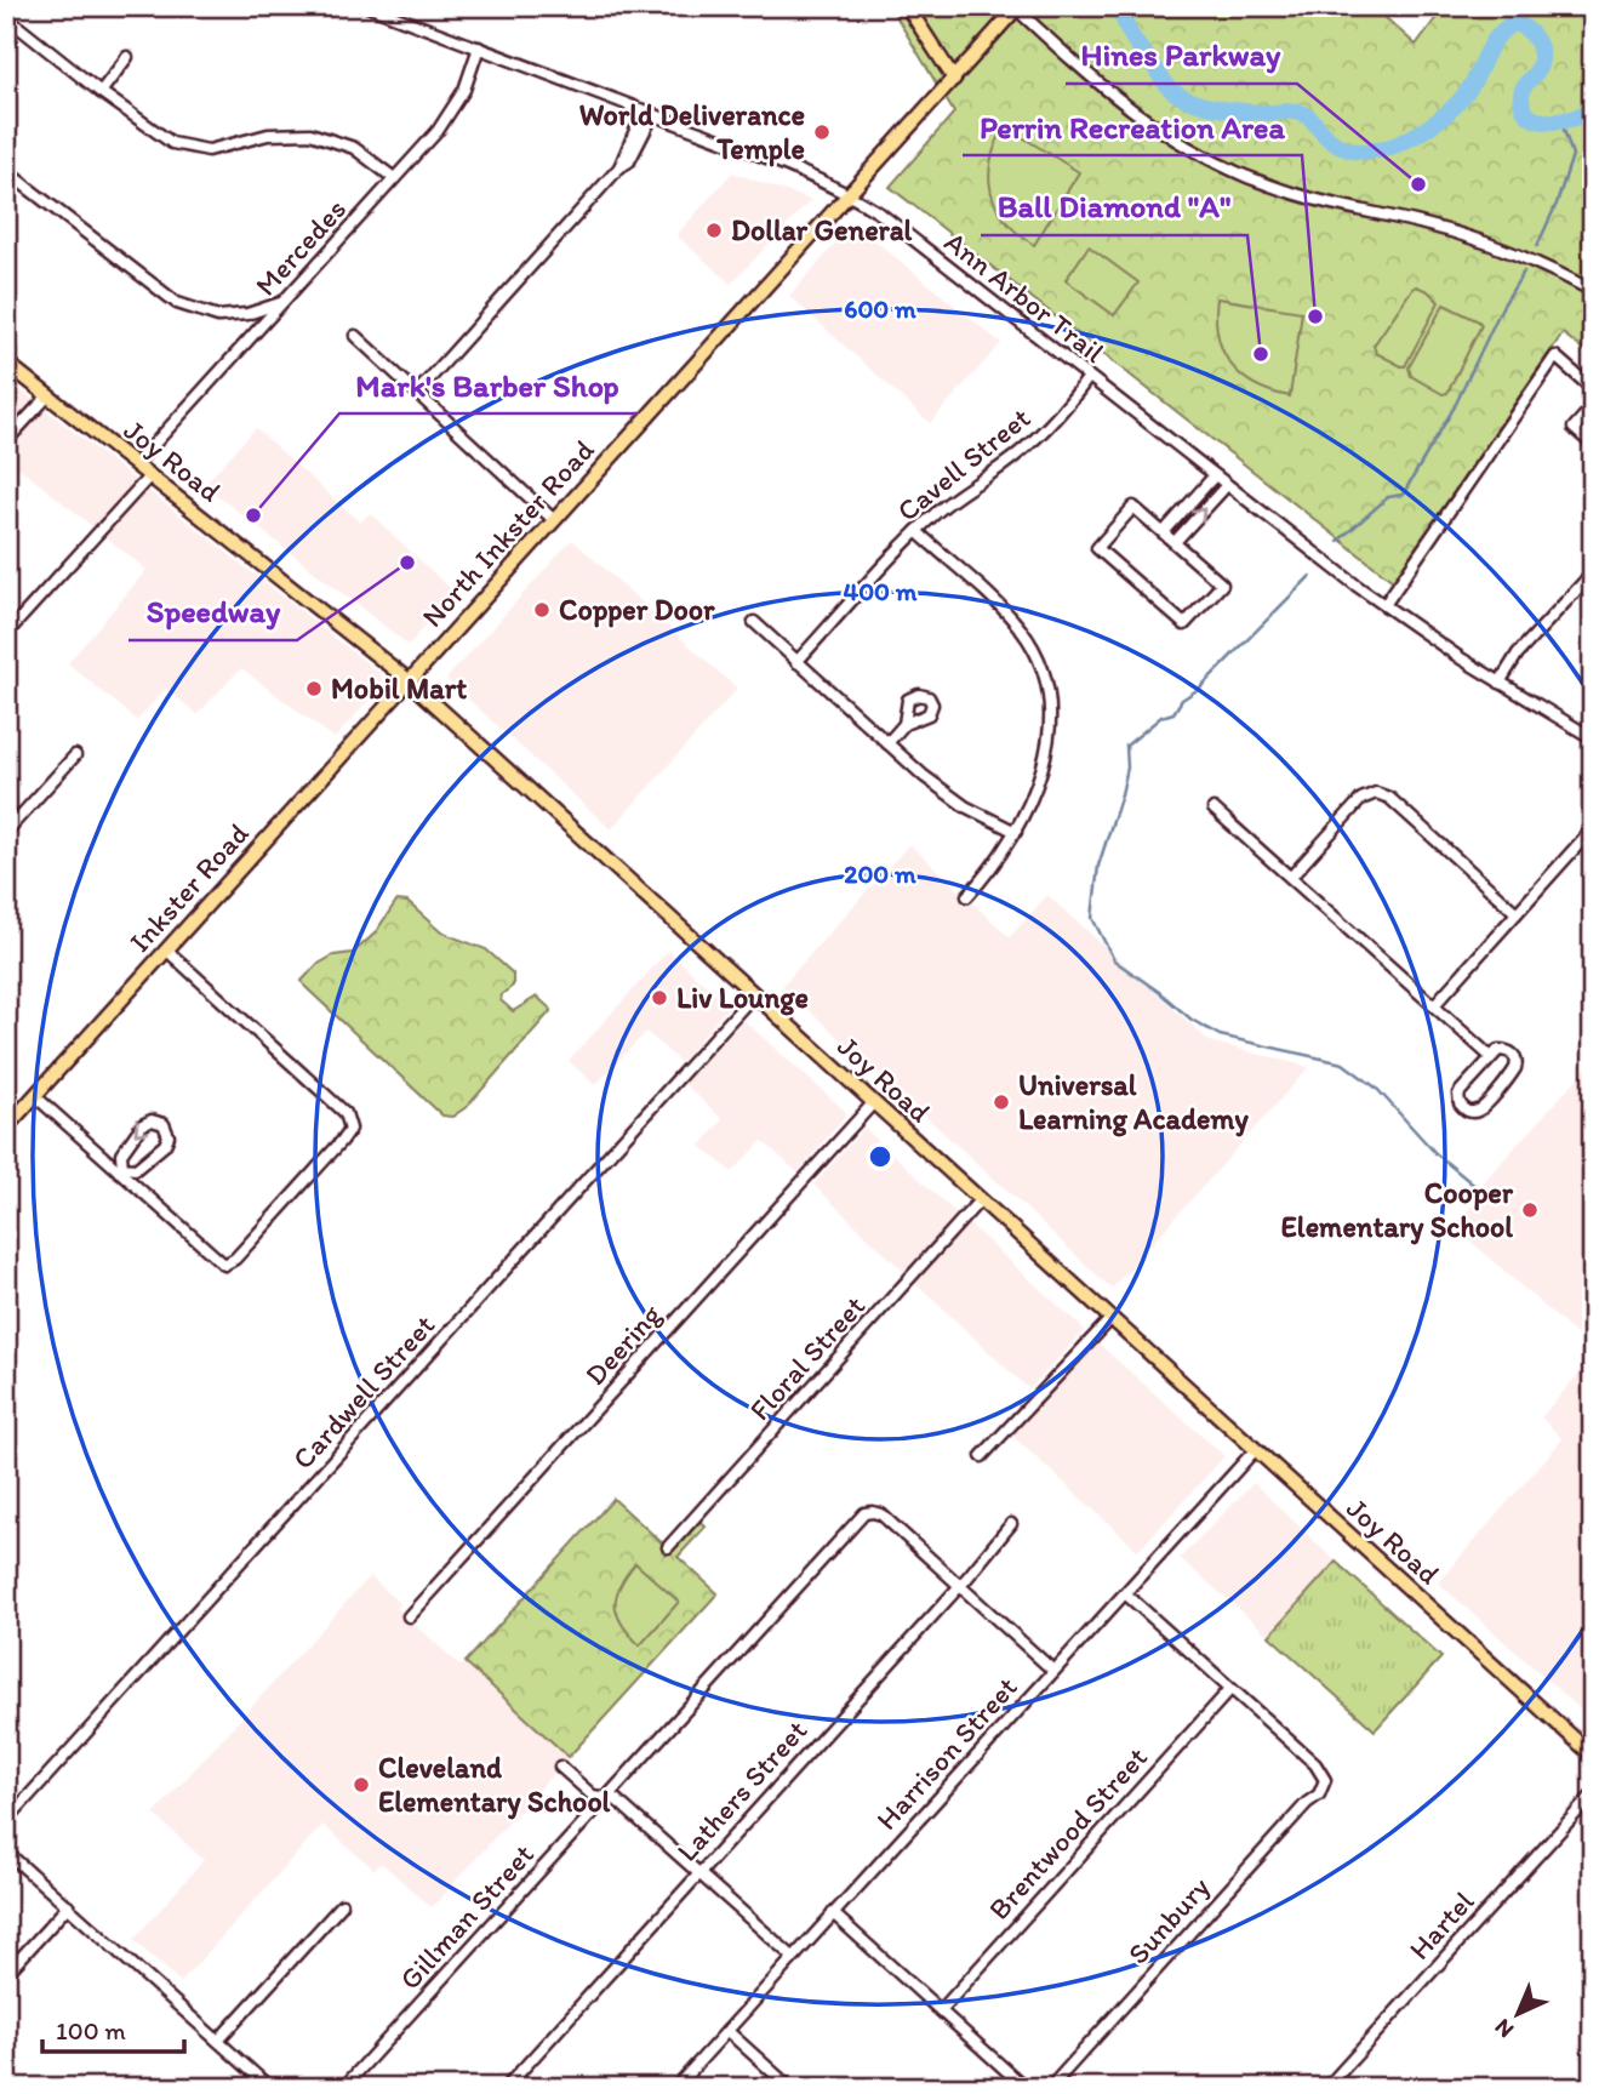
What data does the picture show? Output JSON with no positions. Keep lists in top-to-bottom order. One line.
{"streets":{"main road":["Joy Road","North Inkster Road","Inkster Road"],"street":["Mercedes","Ann Arbor Trail","Cavell Street","Deering","Floral Street","Cardwell Street","Harrison Street","Lathers Street","Brentwood Street","Gillman Street","Sunbury","Hartel"]},"crossings":[["Mercedes","Ann Arbor Trail"],["Mercedes","Joy Road"],["Ann Arbor Trail","Cavell Street"],["Ann Arbor Trail","North Inkster Road"],["Joy Road","North Inkster Road"],["Joy Road","Inkster Road"],["Joy Road","Deering"],["Joy Road","Floral Street"],["Joy Road","Cardwell Street"],["Joy Road","Harrison Street"],["North Inkster Road","Inkster Road"],["Harrison Street","Gillman Street"],["Lathers Street","Gillman Street"],["Brentwood Street","Sunbury"]],"places":["World Deliverance Temple","Hines Parkway","Dollar General","Perrin Recreation Area","Ball Diamond \"A\"","Mark's Barber Shop","Speedway","Copper Door","Mobil Mart","Liv Lounge","Universal Learning Academy","Cooper Elementary School","Cleveland Elementary School"],"scale_bar":"100 m","north":"bottom left","rings":["600 m","400 m","200 m"]}
